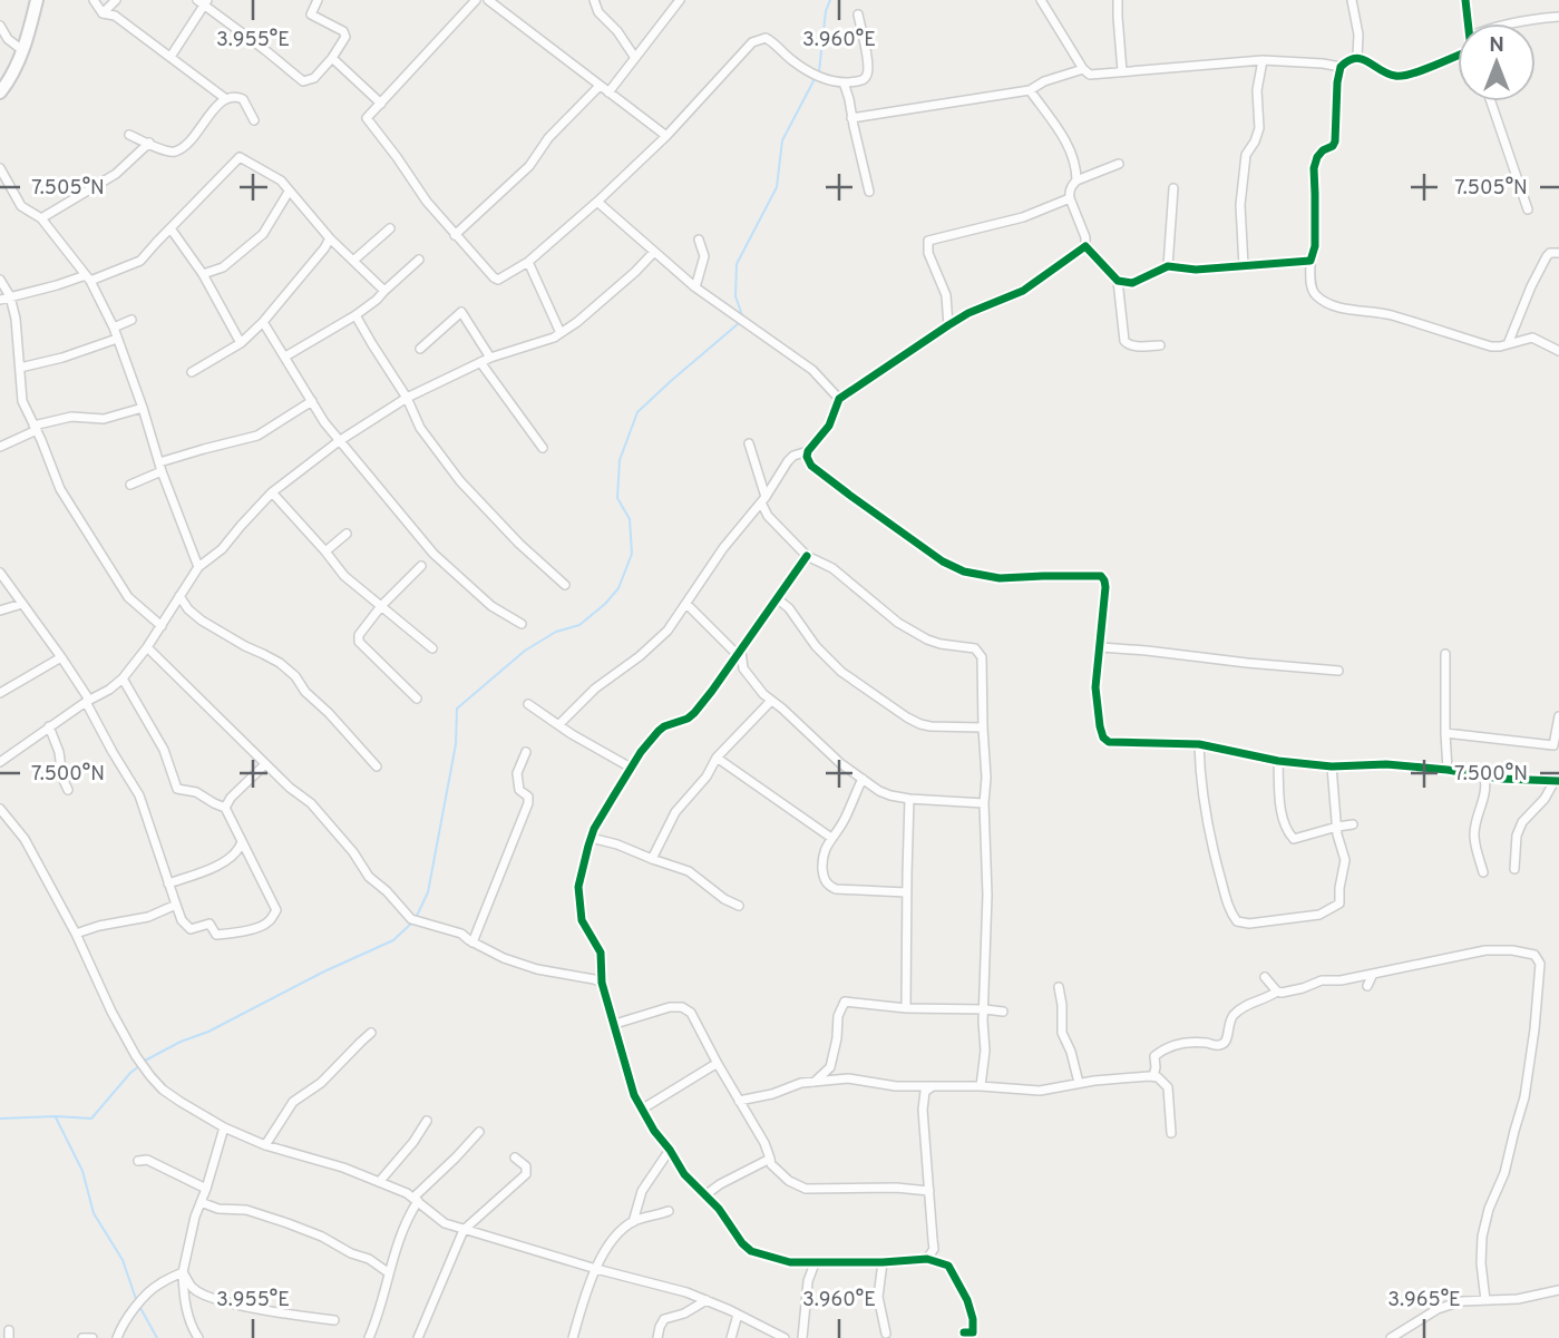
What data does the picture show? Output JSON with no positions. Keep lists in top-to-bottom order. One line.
{"north":"top","coordinates":["3.955°E","3.960°E","7.505°N","7.500°N","3.965°E"]}
